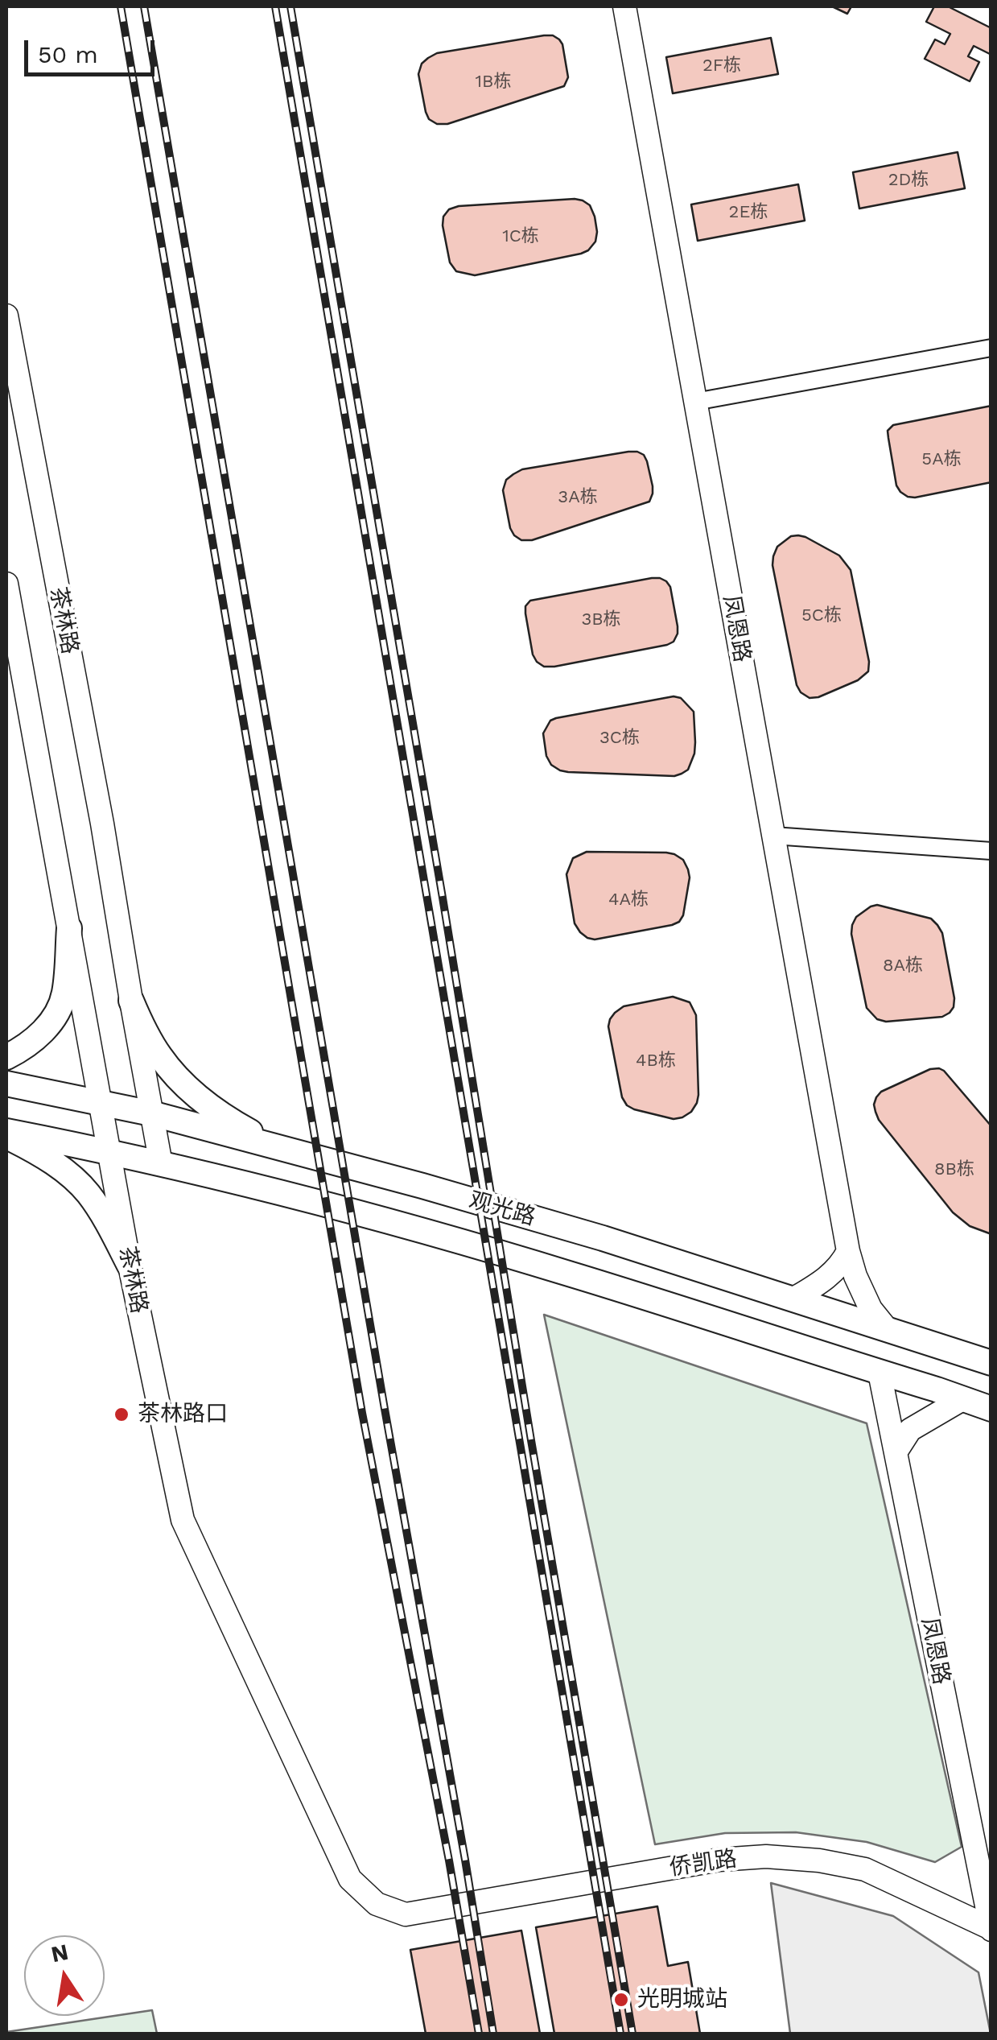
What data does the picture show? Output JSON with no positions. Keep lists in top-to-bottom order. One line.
{"streets":{"main road":["观光路"],"street":["茶林路","凤恩路","侨凯路"]},"crossings":[["茶林路","观光路"],["茶林路","侨凯路"],["凤恩路","观光路"],["凤恩路","侨凯路"]],"places":["茶林路口","光明城站"],"house_numbers":["2F栋","1B栋","2D栋","2E栋","1C栋","5A栋","3A栋","5C栋","3B栋","3C栋","4A栋","8A栋","4B栋","8B栋"],"scale_bar":"50 m","north":"top"}
